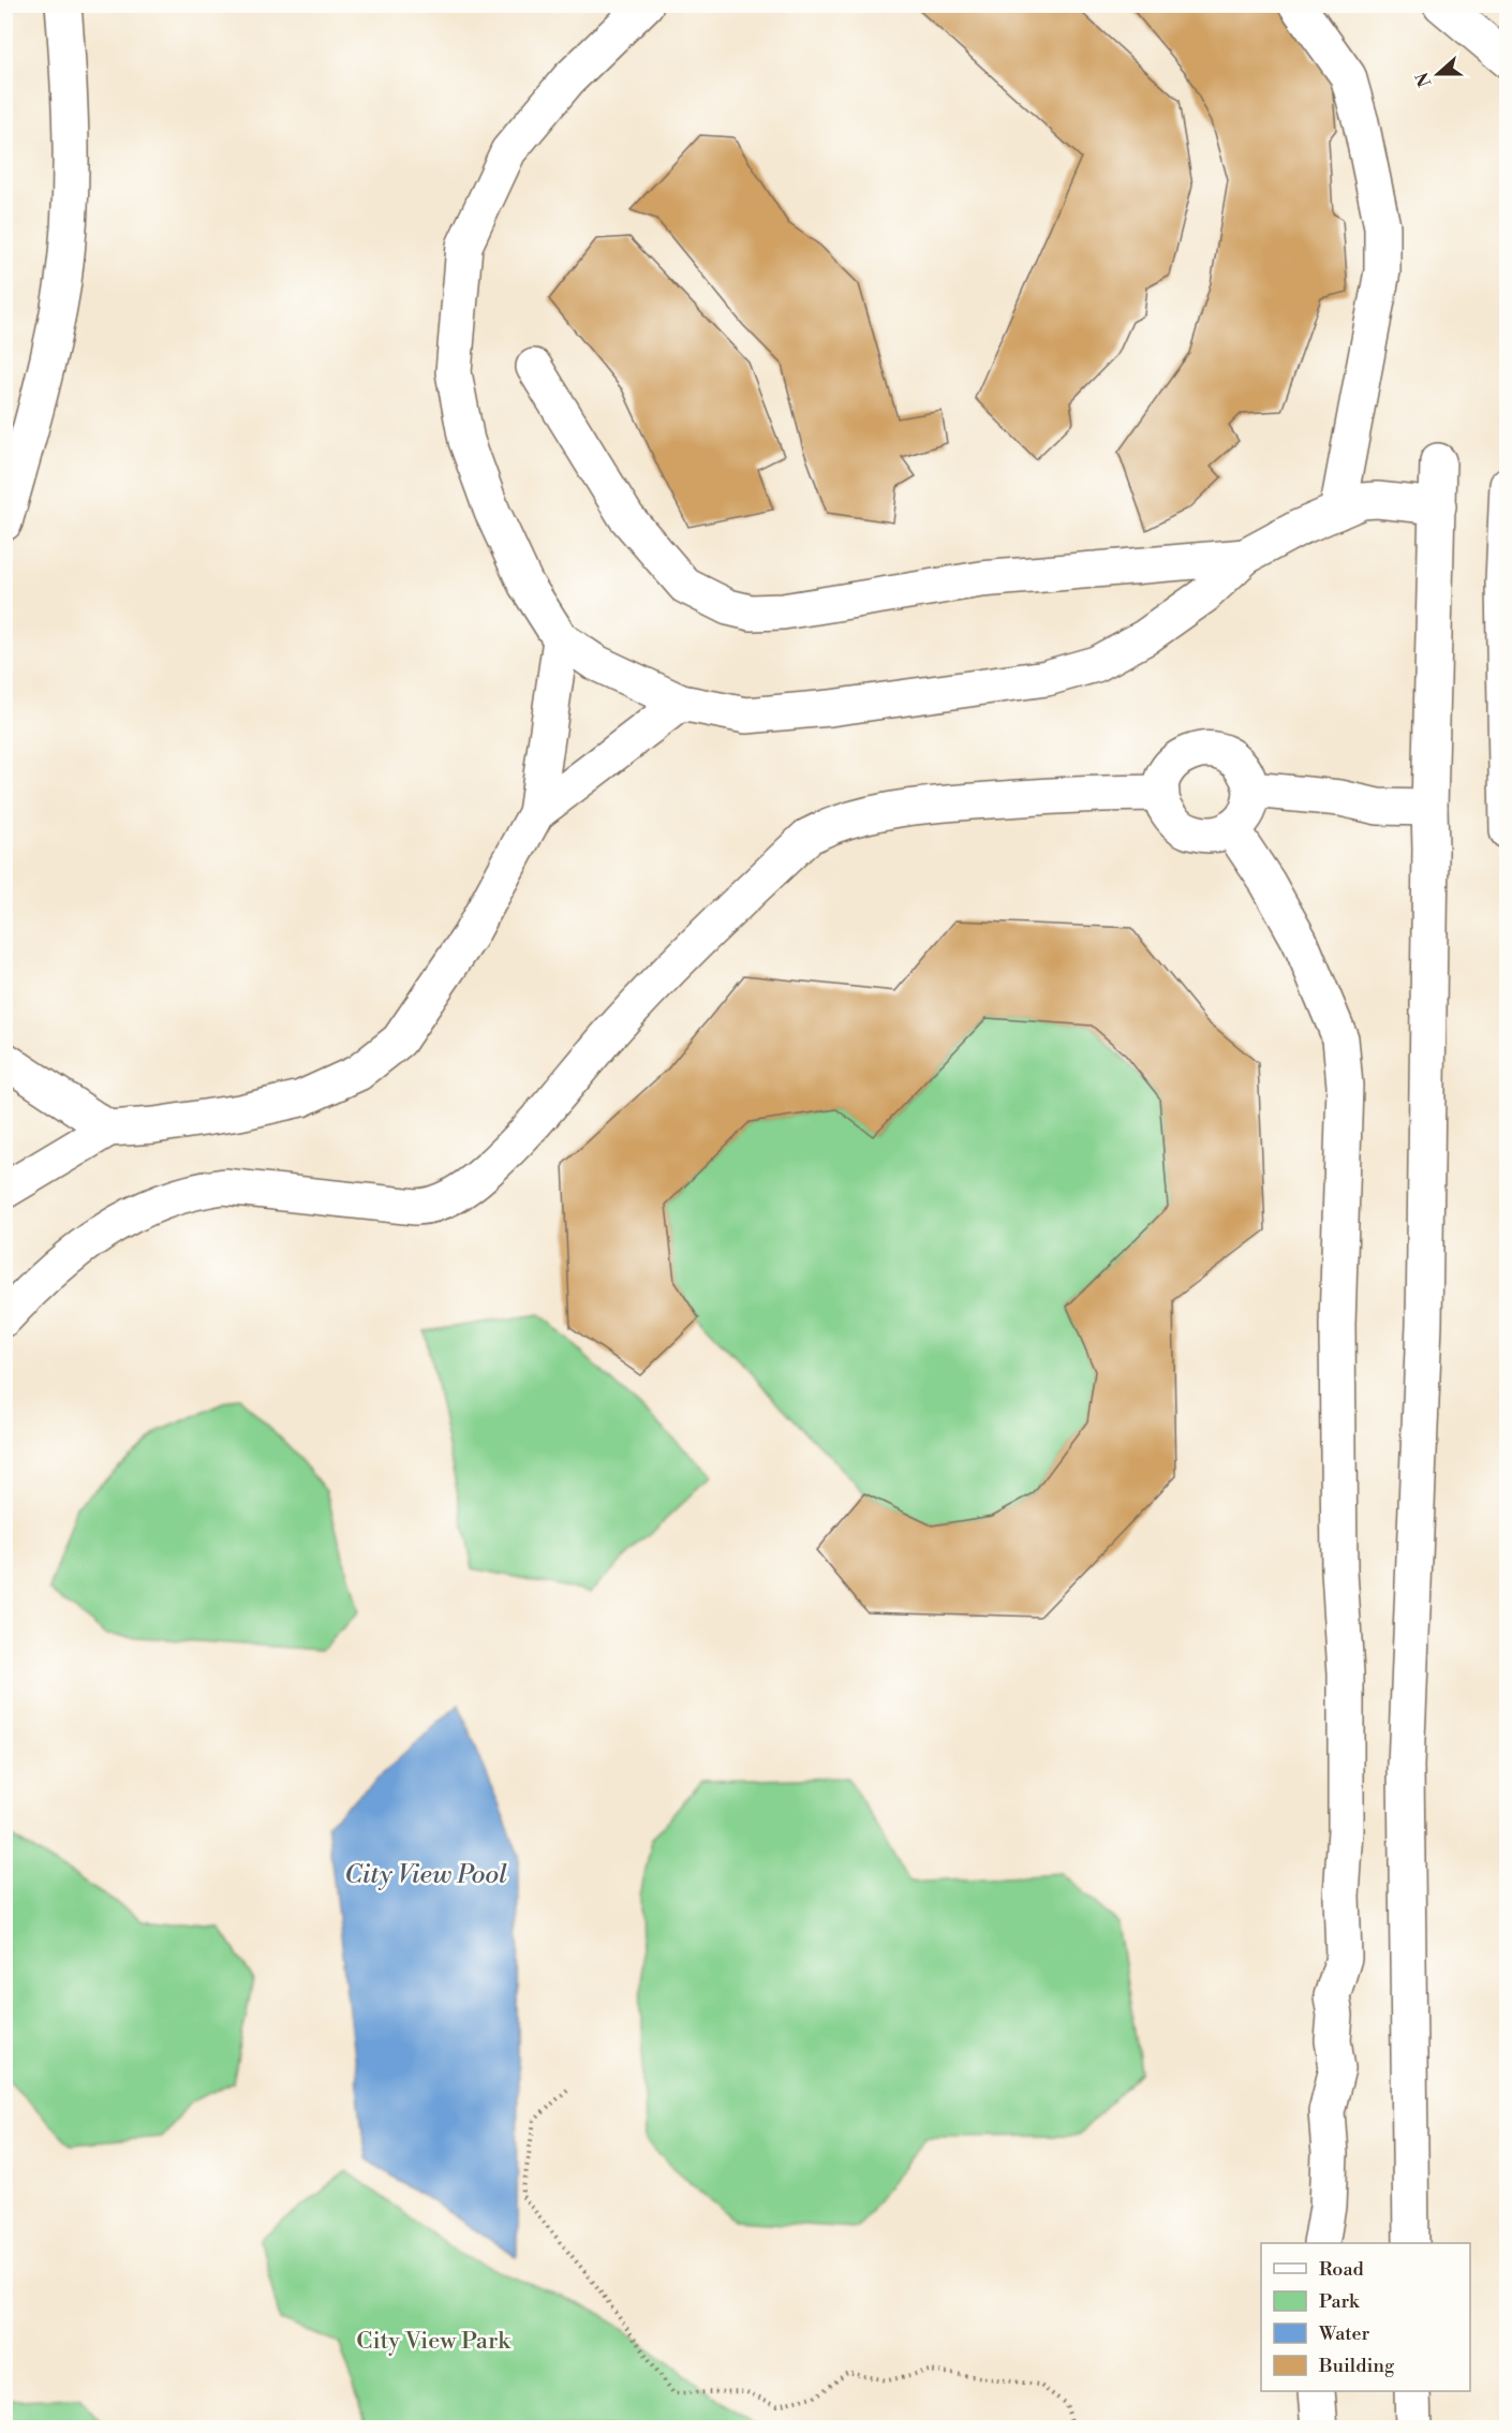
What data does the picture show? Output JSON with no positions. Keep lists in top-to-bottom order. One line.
{"water":["City View Pool"],"parks":["City View Park"],"legend":["Road","Park","Water","Building"],"north":"left"}
